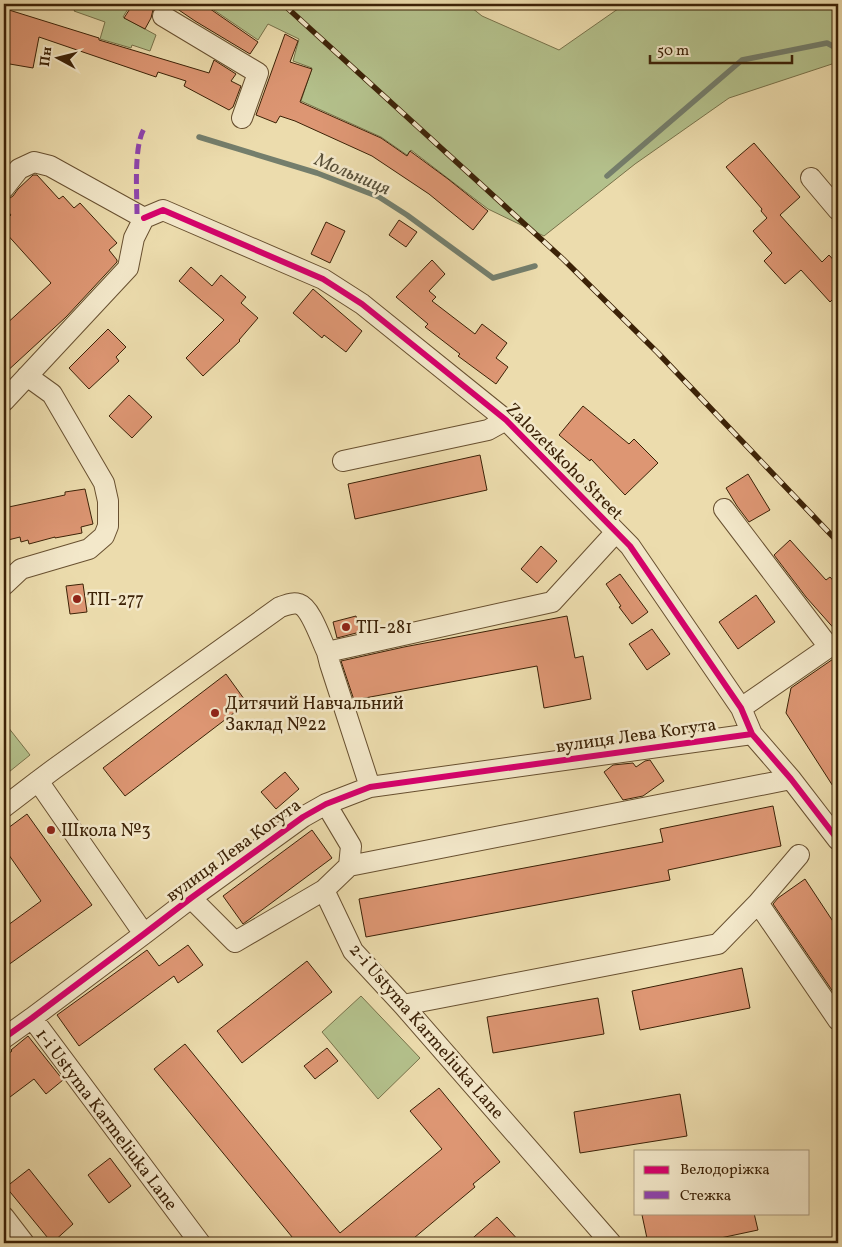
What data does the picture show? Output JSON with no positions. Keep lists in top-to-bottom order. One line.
{"streets":{"street":["Zalozetskoho Street","вулиця Лева Когута","2-i Ustyma Karmeliuka Lane","1-i Ustyma Karmeliuka Lane"]},"crossings":[["Zalozetskoho Street","вулиця Лева Когута"],["вулиця Лева Когута","1-i Ustyma Karmeliuka Lane"]],"water":["Мольниця"],"places":["ТП-277","ТП-281","Дитячий Навчальний Заклад №22","Школа №3"],"legend":["Велодоріжка","Стежка"],"scale_bar":"50 m","north":"left"}
